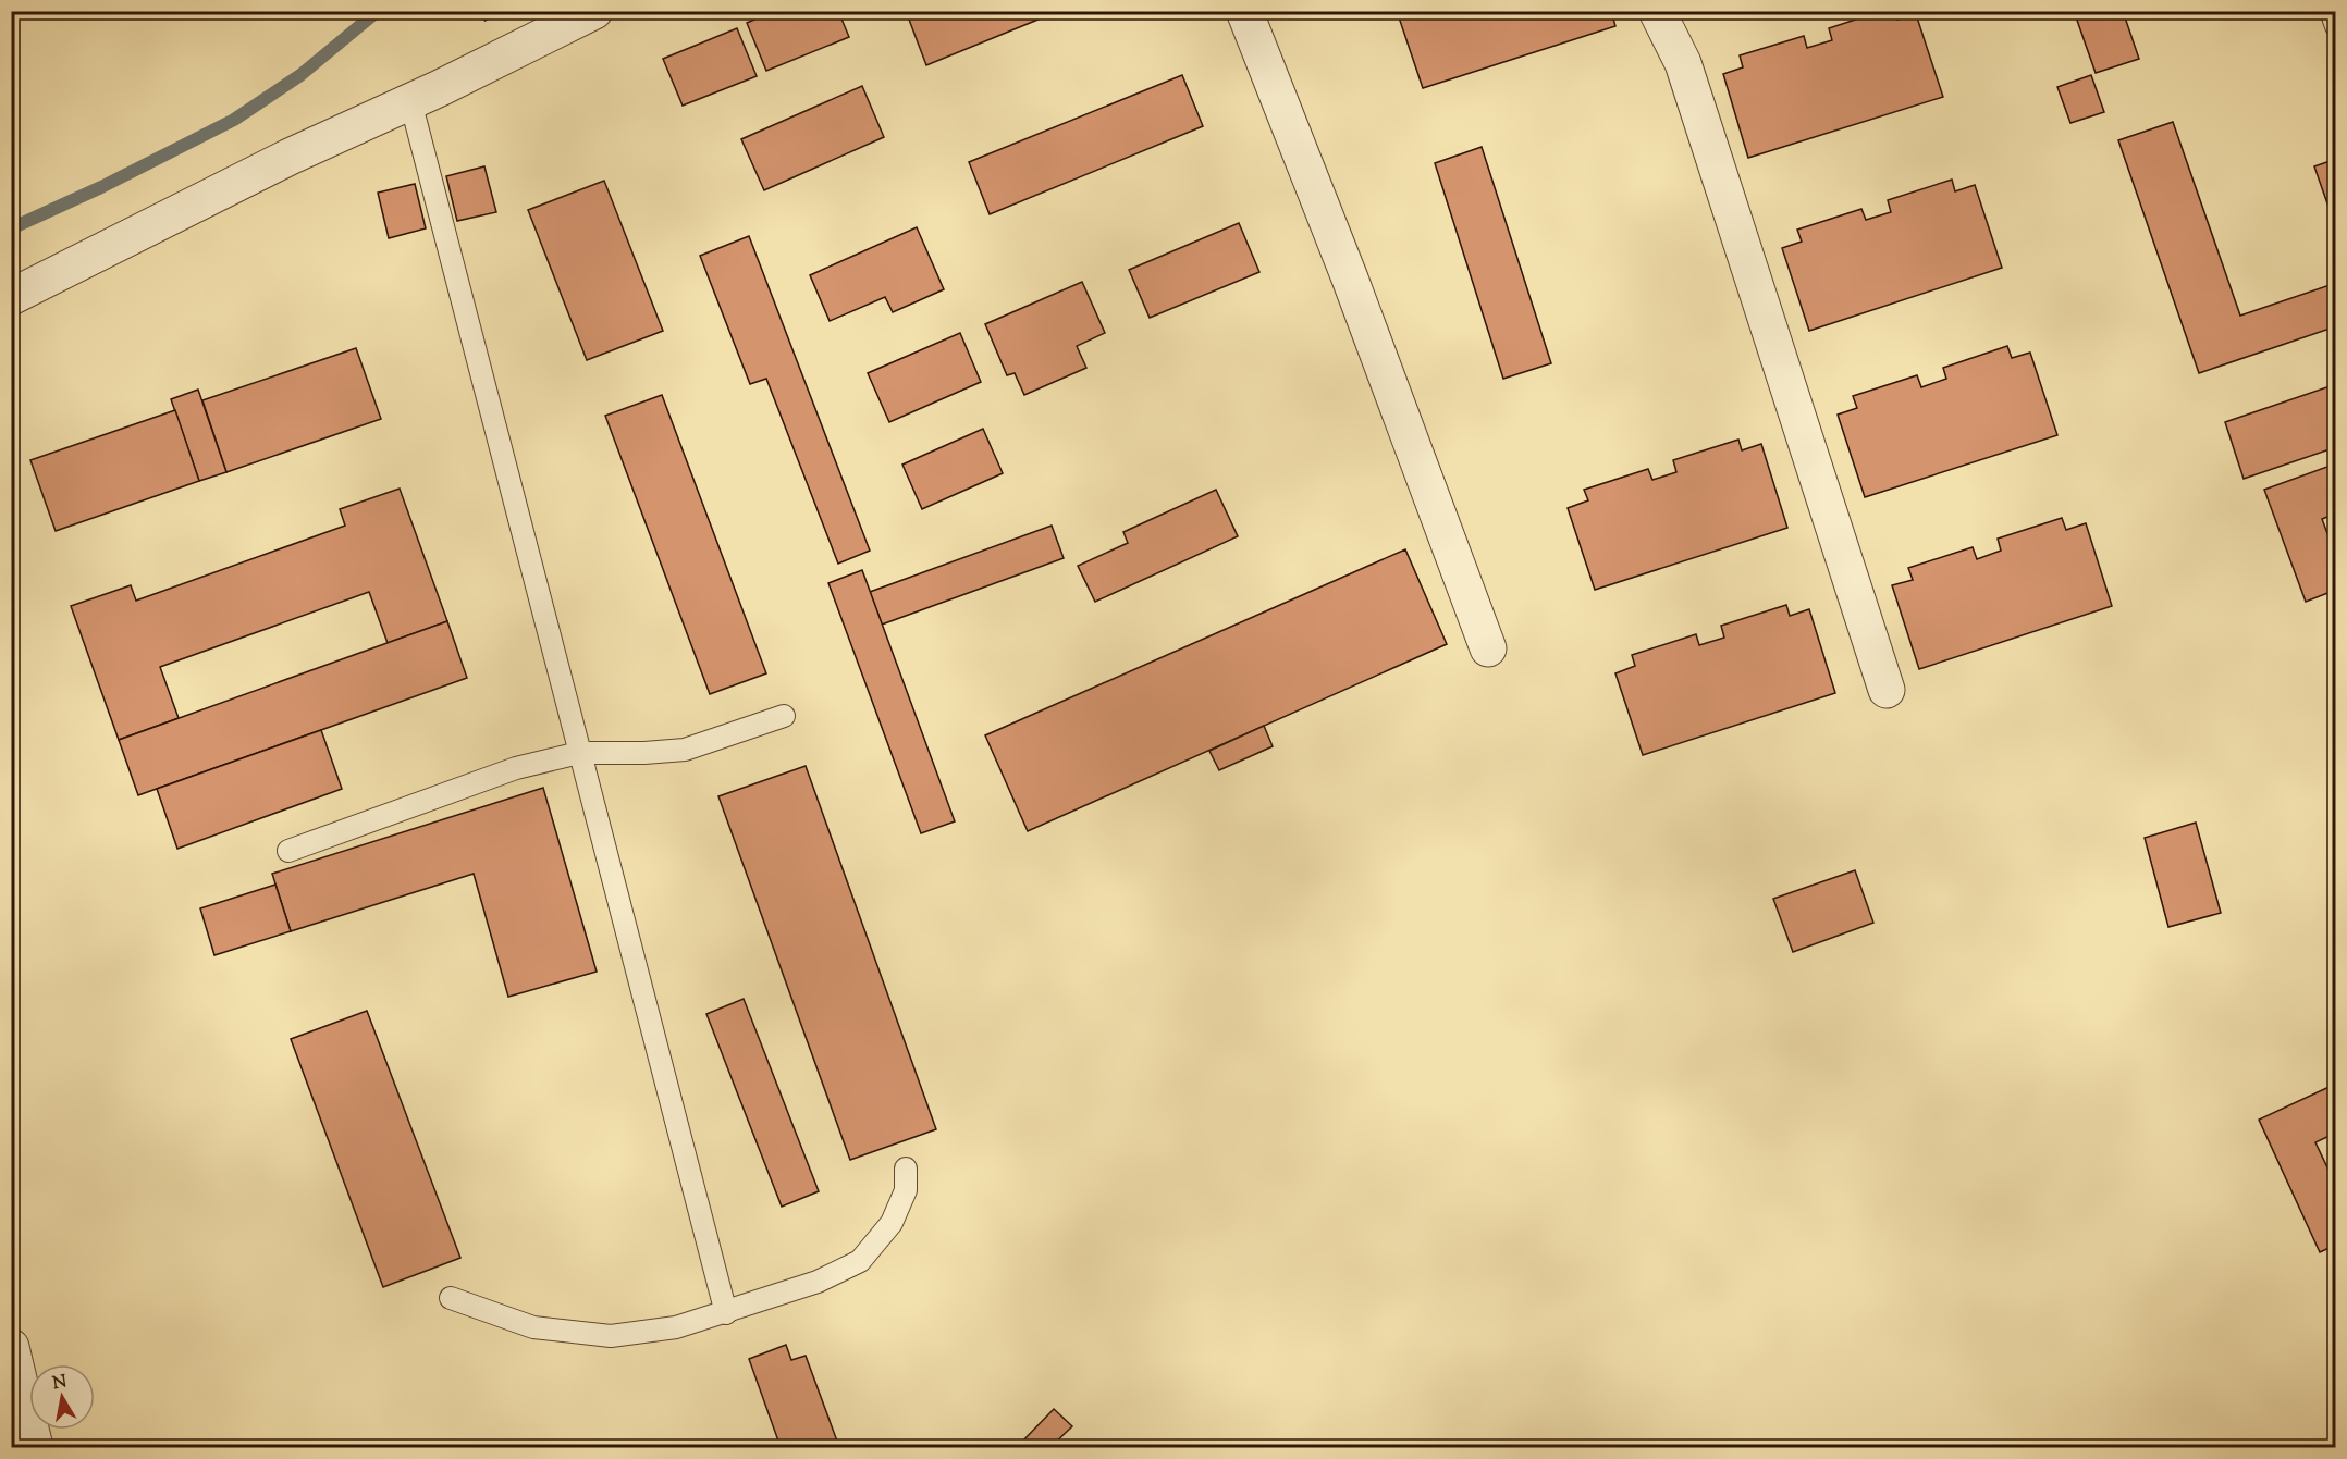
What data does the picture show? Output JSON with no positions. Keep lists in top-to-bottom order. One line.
{"north":"top"}
